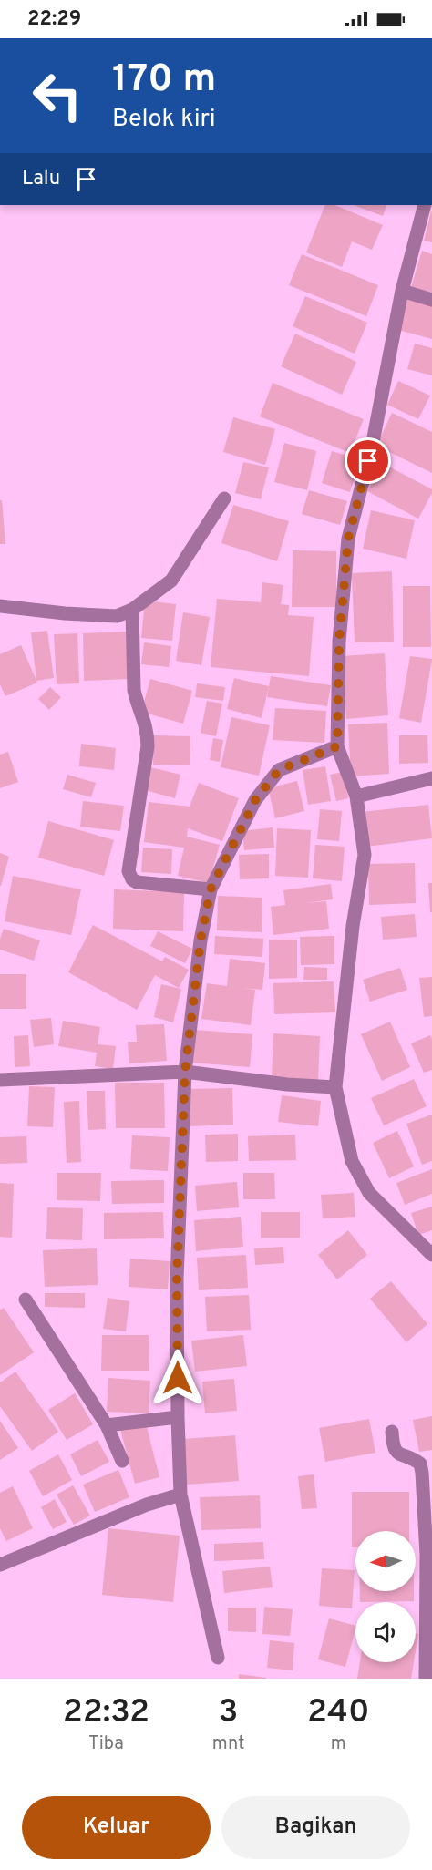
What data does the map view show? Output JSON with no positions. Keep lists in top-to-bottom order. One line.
{"north":"left","page":{"status":"22:29","turn":["170 m","Belok kiri"],"then":"Lalu","eta":["22:32","Tiba","3","mnt","240","m"],"buttons":["Keluar","Bagikan"]}}
